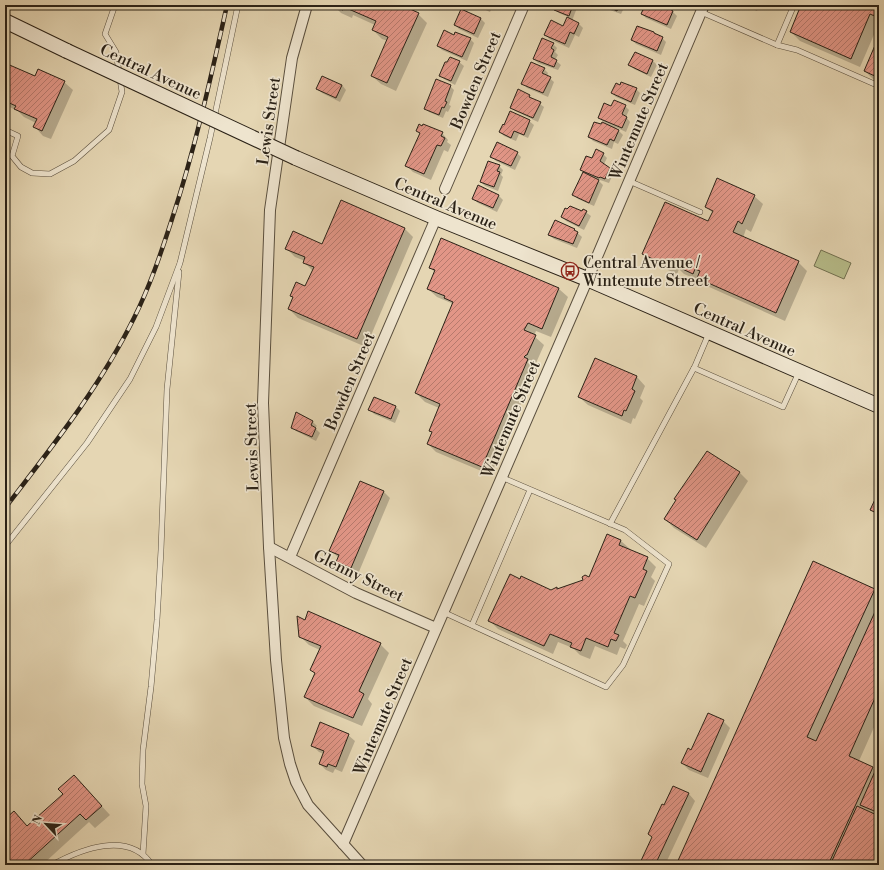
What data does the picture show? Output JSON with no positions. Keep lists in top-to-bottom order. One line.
{"streets":{"main road":["Central Avenue"],"street":["Bowden Street","Lewis Street","Wintemute Street","Glenny Street"]},"crossings":[["Central Avenue","Bowden Street"],["Central Avenue","Wintemute Street"],["Bowden Street","Glenny Street"],["Lewis Street","Wintemute Street"],["Lewis Street","Glenny Street"],["Wintemute Street","Glenny Street"]],"places":{"bus stop":["Central Avenue / Wintemute Street"]},"north":"top left"}
